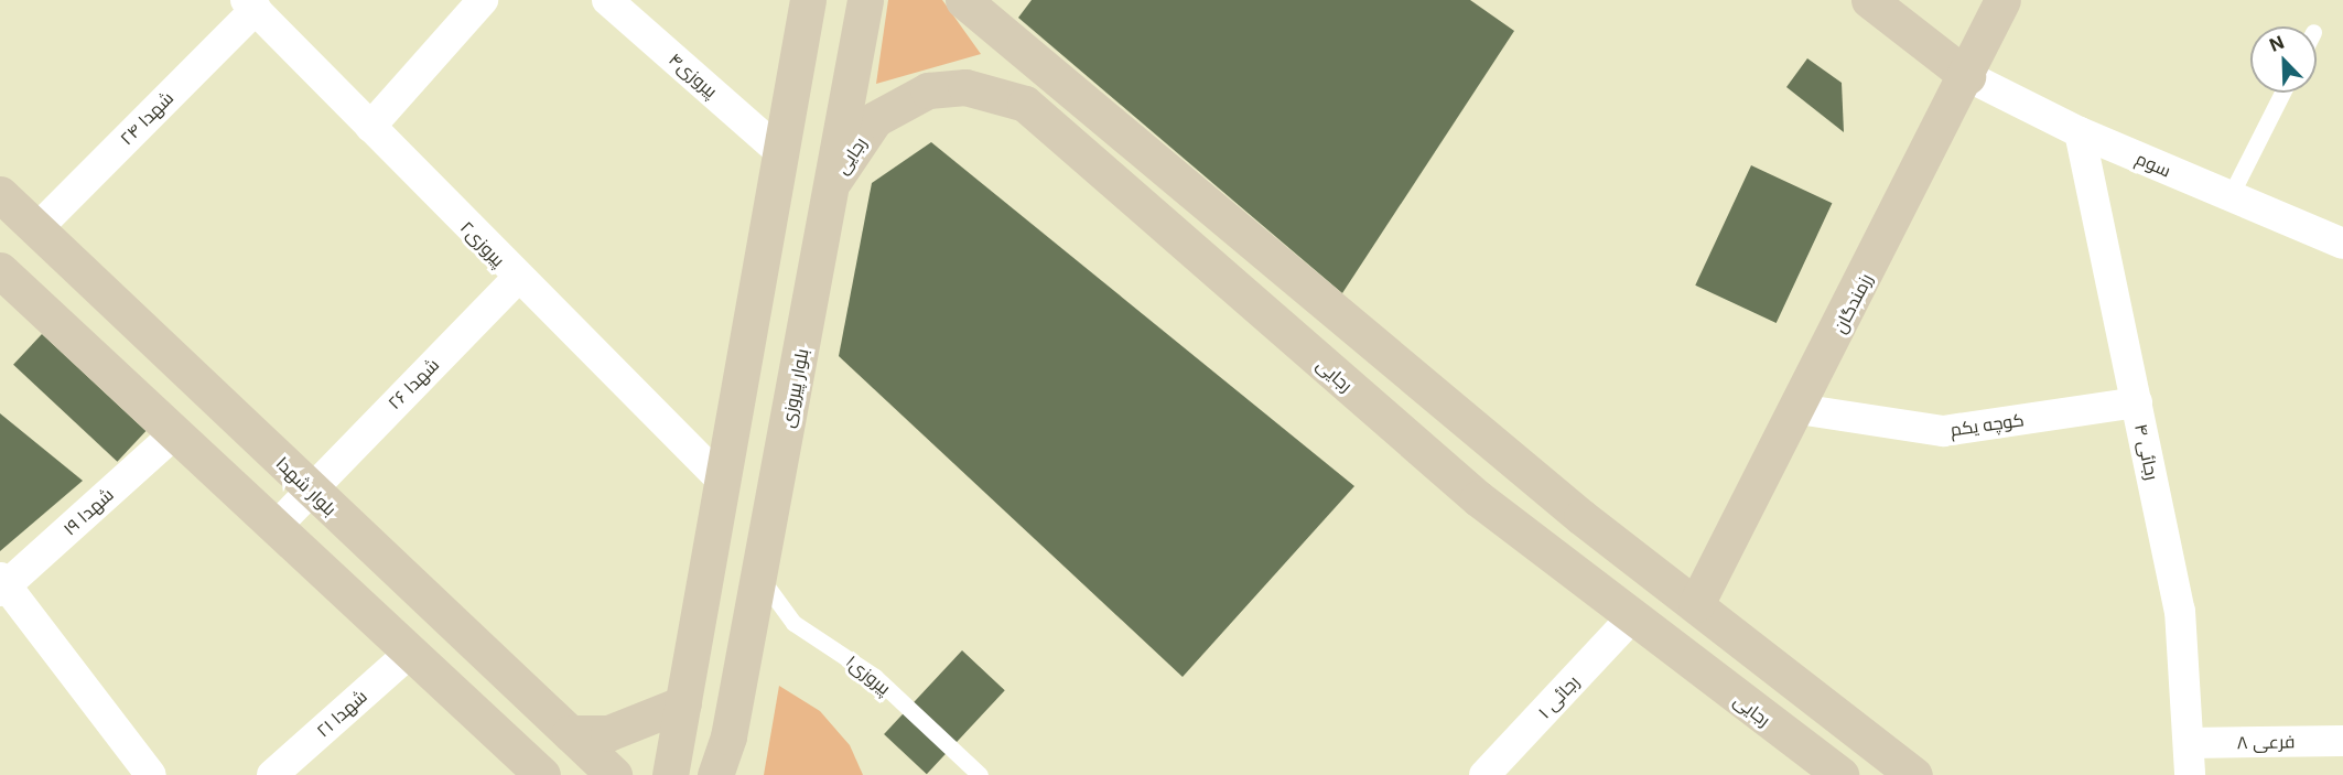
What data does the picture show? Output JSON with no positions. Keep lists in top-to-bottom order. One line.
{"streets":{"main road":["رجایی","رزمندگان","بلوار پیروزی","بلوار شهدا"],"street":["پیروزی۴","شهدا ۲۴","سوم","پیروزی۲","شهدا ۲۶","کوچه یکم","رجائی ۴","شهدا ۱۹","رجائی ۱","شهدا ۲۱","فرعی ۸"],"lane":["پیروزی۱"]},"crossings":[["شهدا ۲۴","پیروزی۲"],["شهدا ۲۴","بلوار شهدا"],["رجایی","بلوار پیروزی"],["رجایی","رجائی ۱"],["سوم","رزمندگان"],["سوم","رجائی ۴"],["پیروزی۲","شهدا ۲۶"],["رزمندگان","کوچه یکم"],["شهدا ۲۶","بلوار شهدا"],["بلوار پیروزی","پیروزی۱"],["کوچه یکم","رجائی ۴"],["رجائی ۴","فرعی ۸"]],"north":"top left"}
